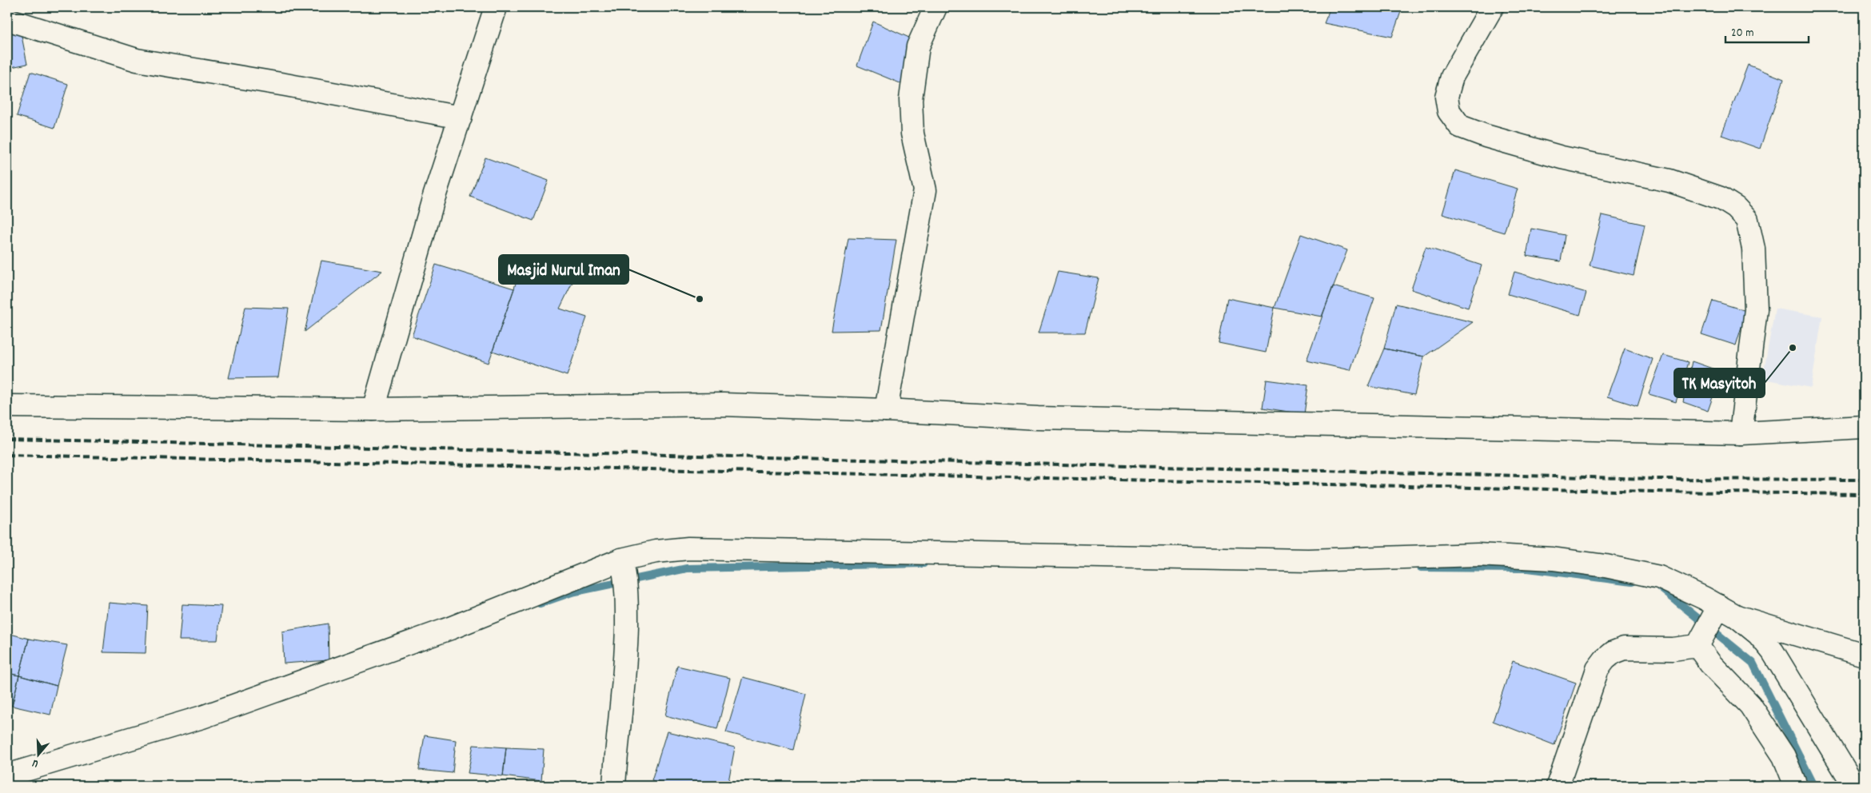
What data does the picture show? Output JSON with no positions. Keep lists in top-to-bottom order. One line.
{"places":["Masjid Nurul Iman","TK Masyitoh"],"scale_bar":"20 m","north":"bottom"}
